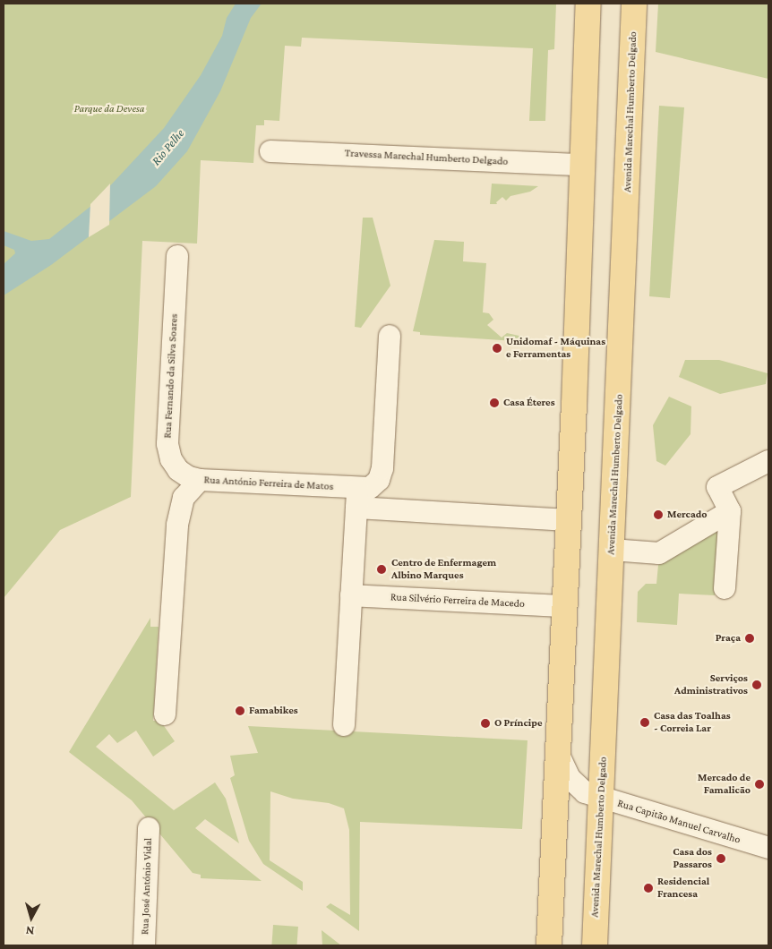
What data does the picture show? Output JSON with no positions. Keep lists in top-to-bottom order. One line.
{"streets":{"main road":["Avenida Marechal Humberto Delgado"],"street":["Travessa Marechal Humberto Delgado","Rua Fernando da Silva Soares","Rua António Ferreira de Matos","Rua Silvério Ferreira de Macedo","Rua Capitão Manuel Carvalho","Rua José António Vidal"]},"crossings":[["Avenida Marechal Humberto Delgado","Rua Capitão Manuel Carvalho"],["Rua Fernando da Silva Soares","Rua António Ferreira de Matos"]],"water":["Rio Pelhe"],"parks":["Parque da Devesa"],"places":["Unidomaf - Máquinas e Ferramentas","Casa Éteres","Mercado","Centro de Enfermagem Albino Marques","Praça","Serviços Administrativos","Famabikes","Casa das Toalhas - Correia Lar","O Príncipe","Mercado de Famalicão","Casa dos Passaros","Residencial Francesa"],"north":"bottom"}
